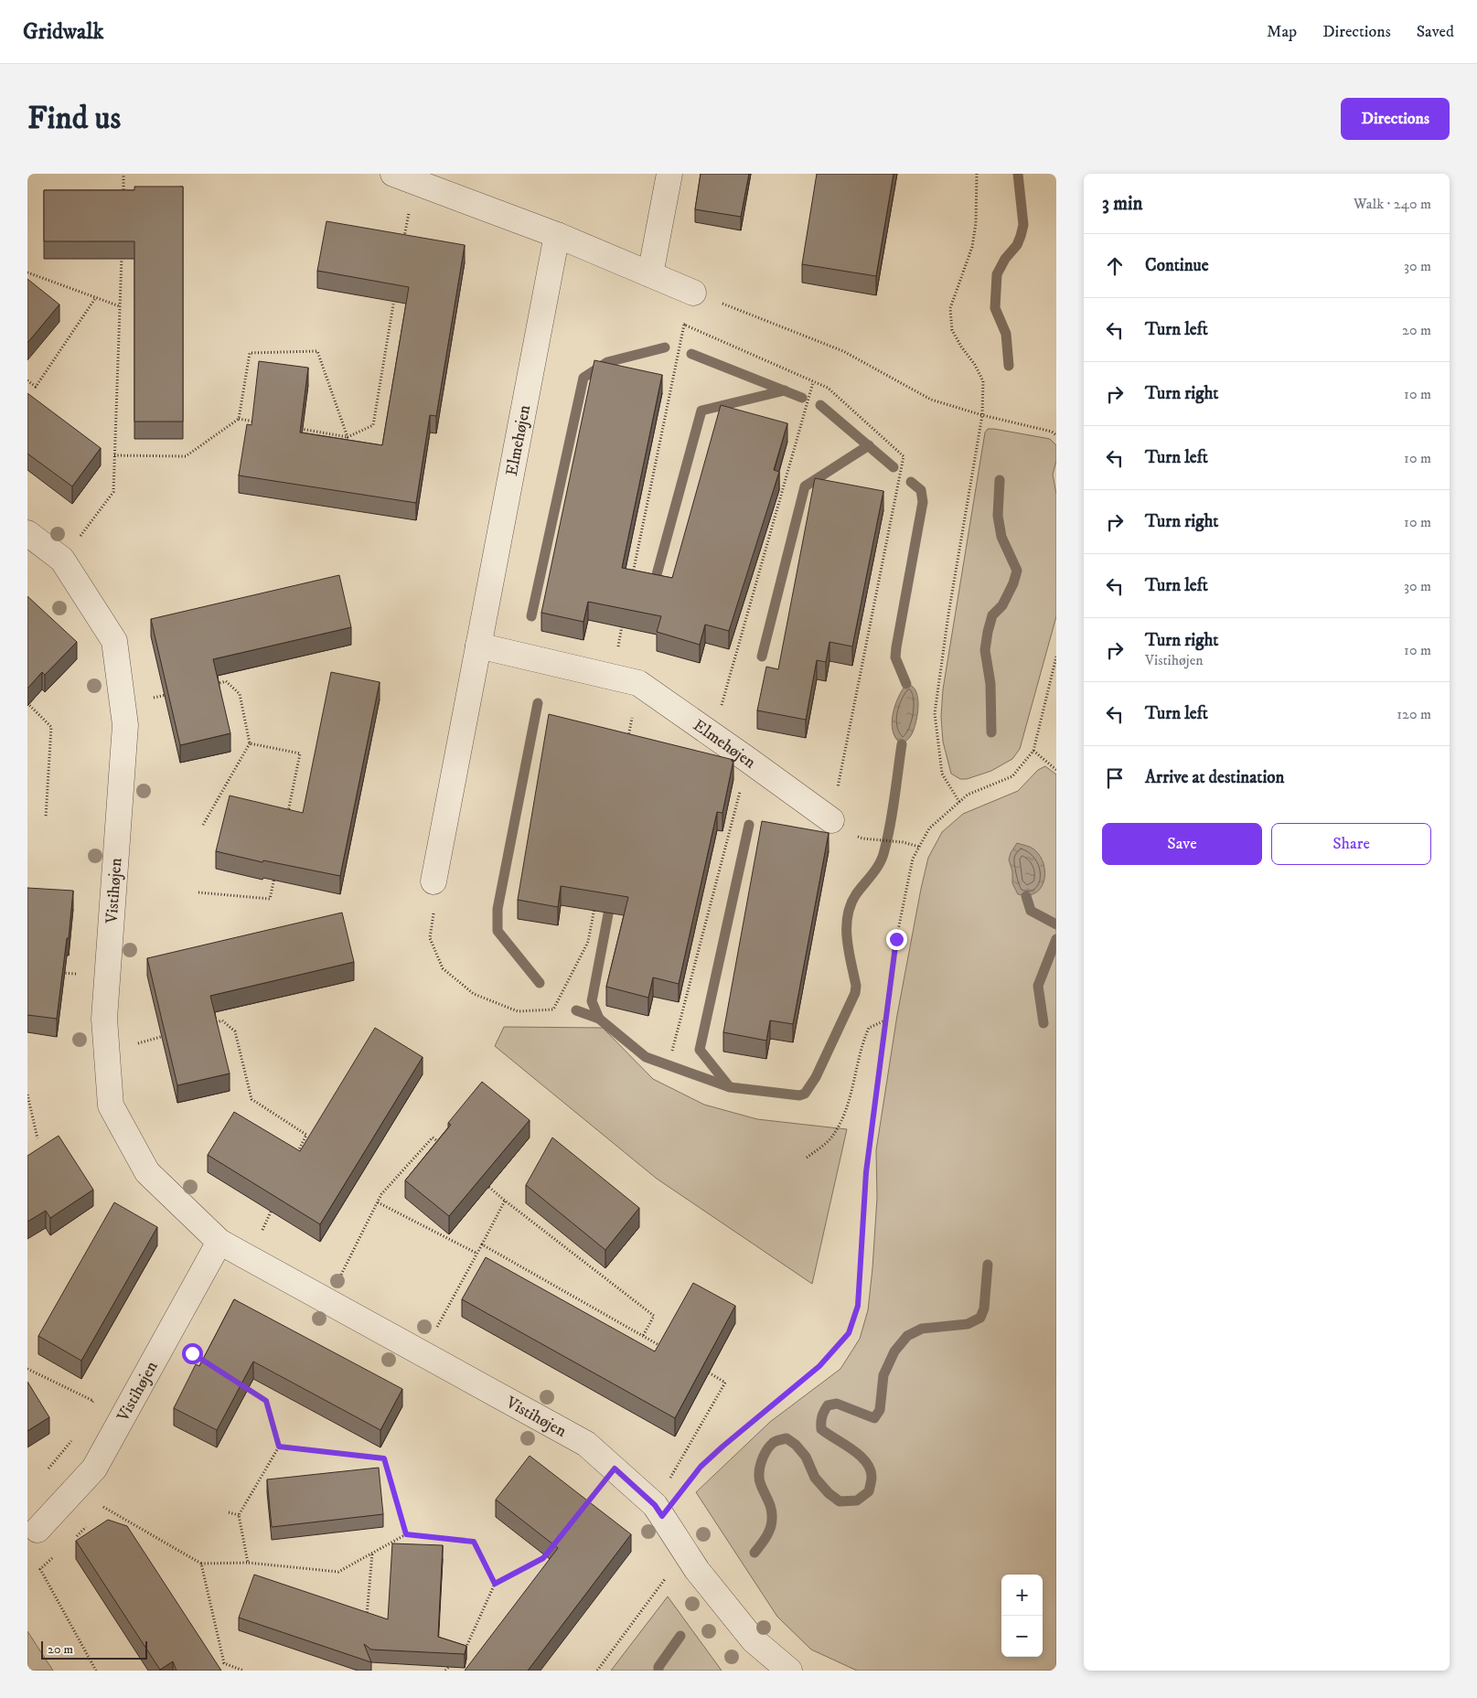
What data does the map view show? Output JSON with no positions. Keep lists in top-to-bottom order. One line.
{"streets":{"street":["Elmehøjen","Vistihøjen"]},"scale_bar":"20 m","page":{"header":"Gridwalk","nav":["Map","Directions","Saved"],"buttons":["Directions",["Save","Share"]],"title":"Find us","heading":["3 min","Walk · 240 m"],"list":[["Continue","30 m"],["Turn left","20 m"],["Turn right","10 m"],["Turn left","10 m"],["Turn right","10 m"],["Turn left","30 m"],["Turn right","Vistihøjen","10 m"],["Turn left","120 m"],"Arrive at destination"],"map_buttons":["+","−"],"scale":"20 m"}}
